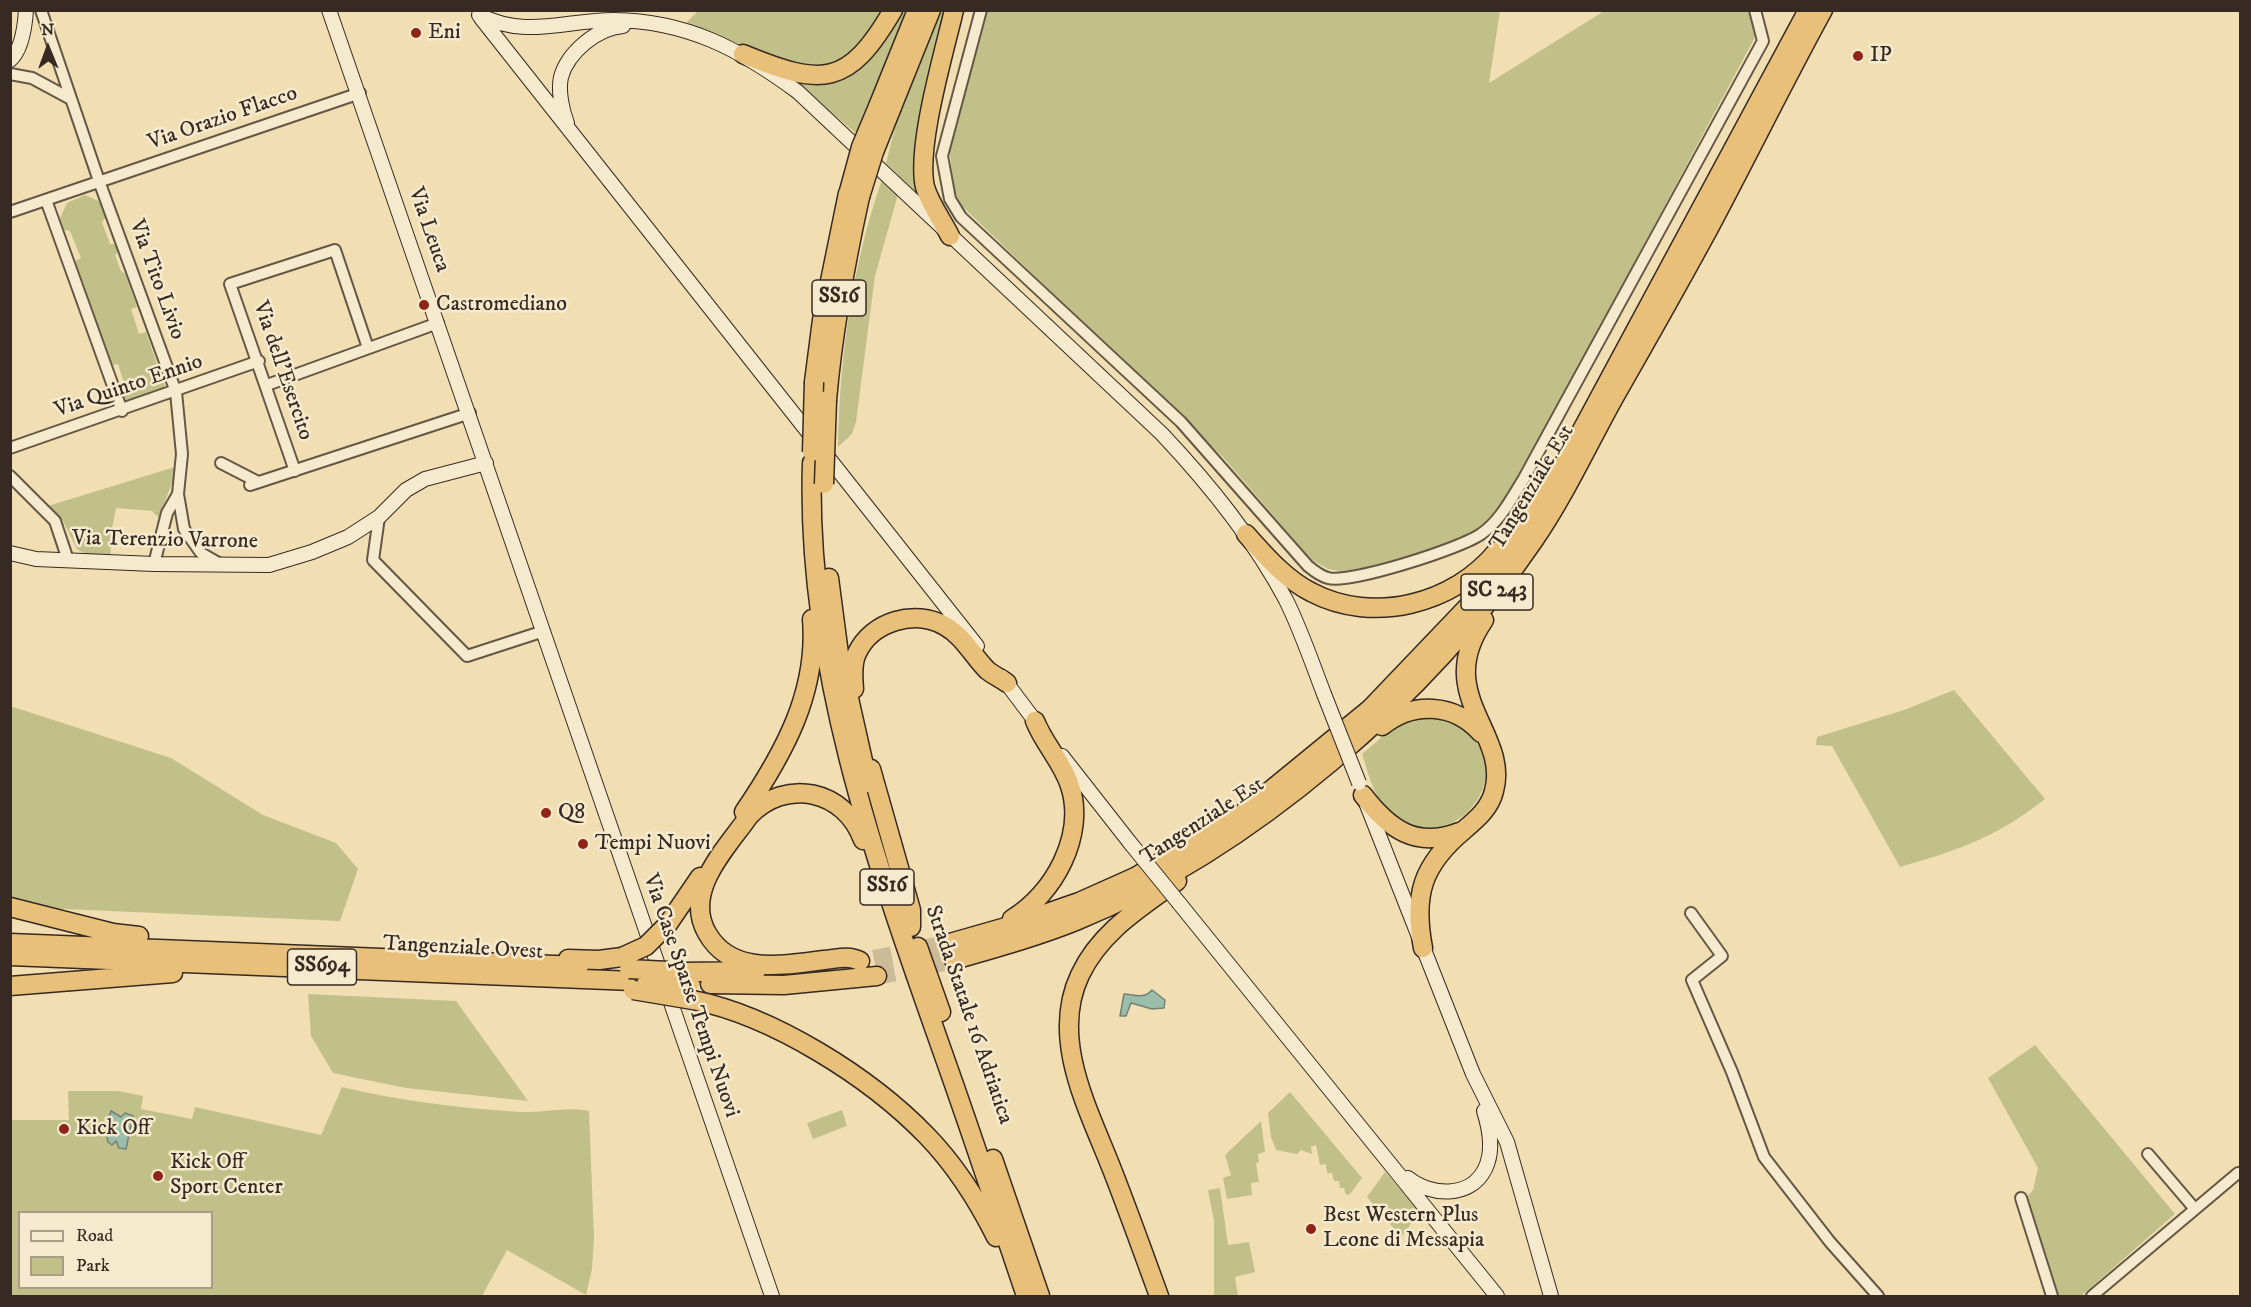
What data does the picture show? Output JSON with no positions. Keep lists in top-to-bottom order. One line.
{"streets":{"highway":["SS16","Tangenziale Est","SC 243","Tangenziale Ovest","SS694","Strada Statale 16 Adriatica"],"main road":["Via Leuca","Via Terenzio Varrone","Via Case Sparse Tempi Nuovi"],"street":["Via Orazio Flacco","Via Tito Livio","Via dell'Esercito","Via Quinto Ennio"]},"crossings":[["Via Orazio Flacco","Via Leuca"],["Via Orazio Flacco","Via Tito Livio"],["Via Leuca","Via Terenzio Varrone"],["Via Leuca","Via Case Sparse Tempi Nuovi"],["Via Tito Livio","Via Quinto Ennio"],["Via dell'Esercito","Via Quinto Ennio"],["Tangenziale Ovest","Strada Statale 16 Adriatica"]],"places":["Eni","IP","Castromediano","Q8","Tempi Nuovi","Kick Off","Kick Off Sport Center","Best Western Plus Leone di Messapia"],"legend":["Road","Park"],"north":"top"}
